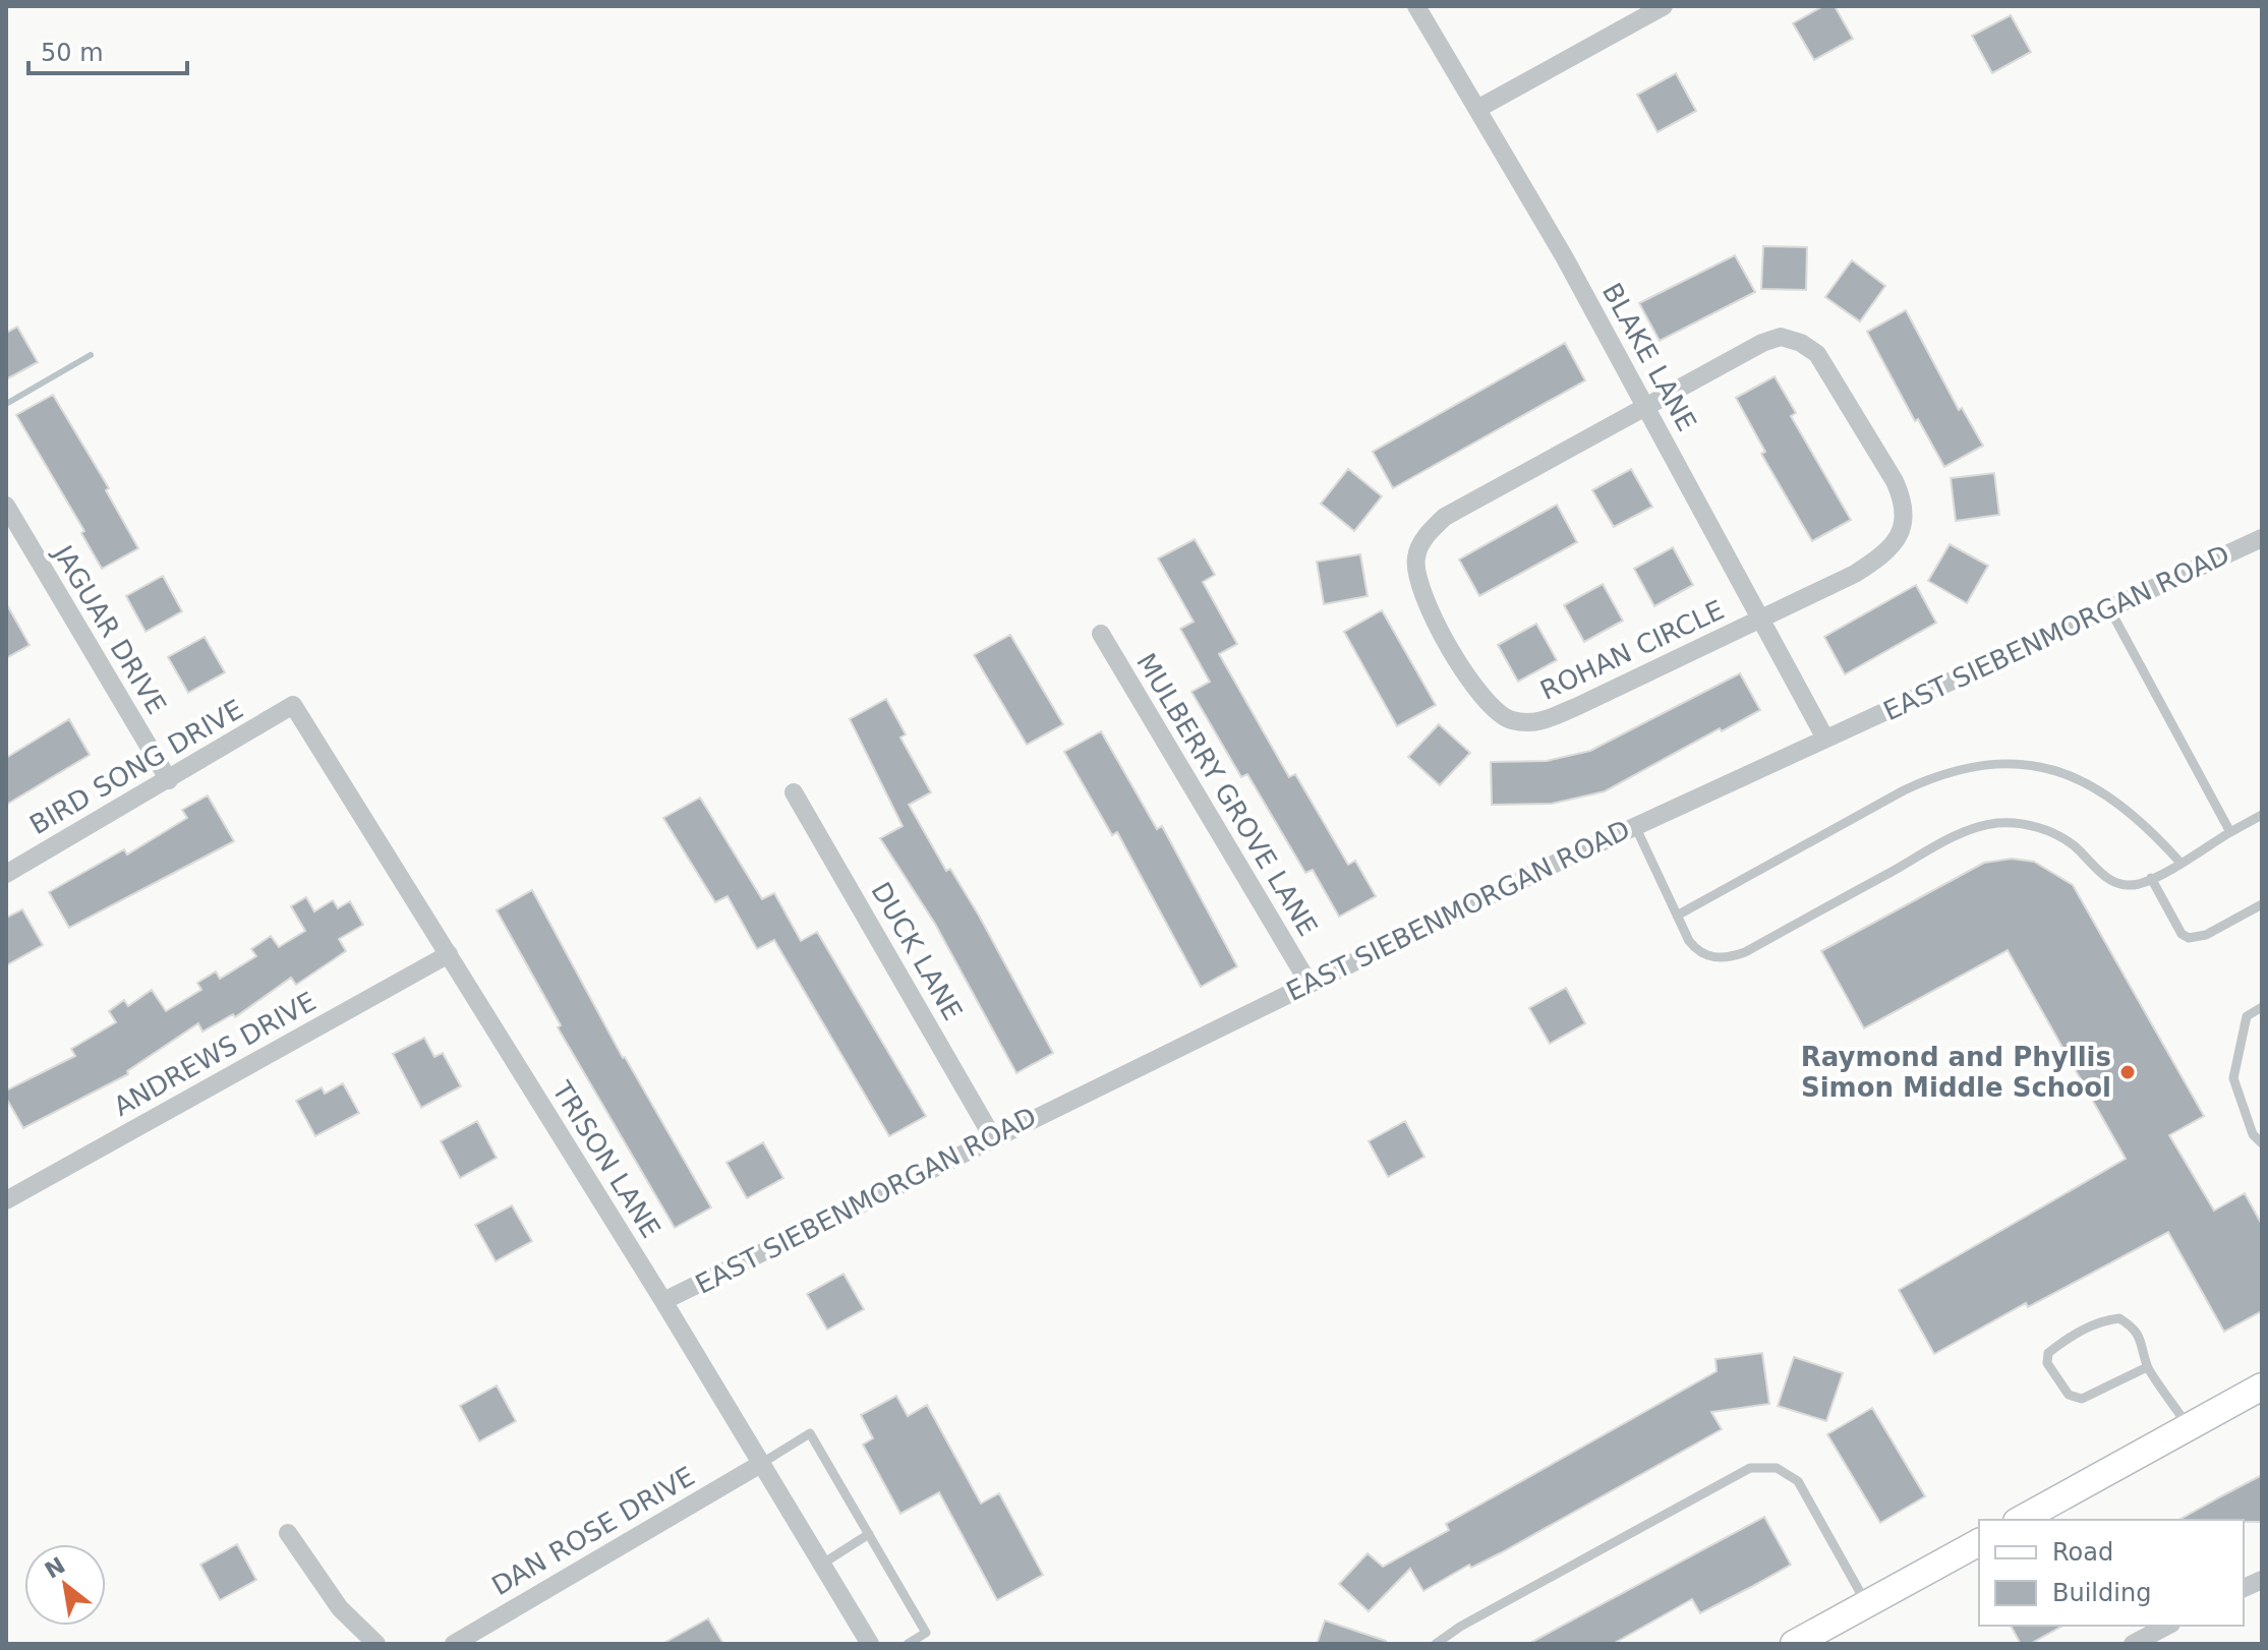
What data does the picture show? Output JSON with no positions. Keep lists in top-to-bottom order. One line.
{"streets":{"street":["BLAKE LANE","JAGUAR DRIVE","EAST SIEBENMORGAN ROAD","ROHAN CIRCLE","BIRD SONG DRIVE","MULBERRY GROVE LANE","DUCK LANE","ANDREWS DRIVE","TRISON LANE","DAN ROSE DRIVE"]},"crossings":[["BLAKE LANE","EAST SIEBENMORGAN ROAD"],["BLAKE LANE","ROHAN CIRCLE"],["JAGUAR DRIVE","BIRD SONG DRIVE"],["EAST SIEBENMORGAN ROAD","MULBERRY GROVE LANE"],["EAST SIEBENMORGAN ROAD","DUCK LANE"],["EAST SIEBENMORGAN ROAD","TRISON LANE"],["BIRD SONG DRIVE","TRISON LANE"],["ANDREWS DRIVE","TRISON LANE"],["TRISON LANE","DAN ROSE DRIVE"]],"places":["Raymond and Phyllis Simon Middle School"],"legend":["Road","Building"],"scale_bar":"50 m","north":"top left"}
